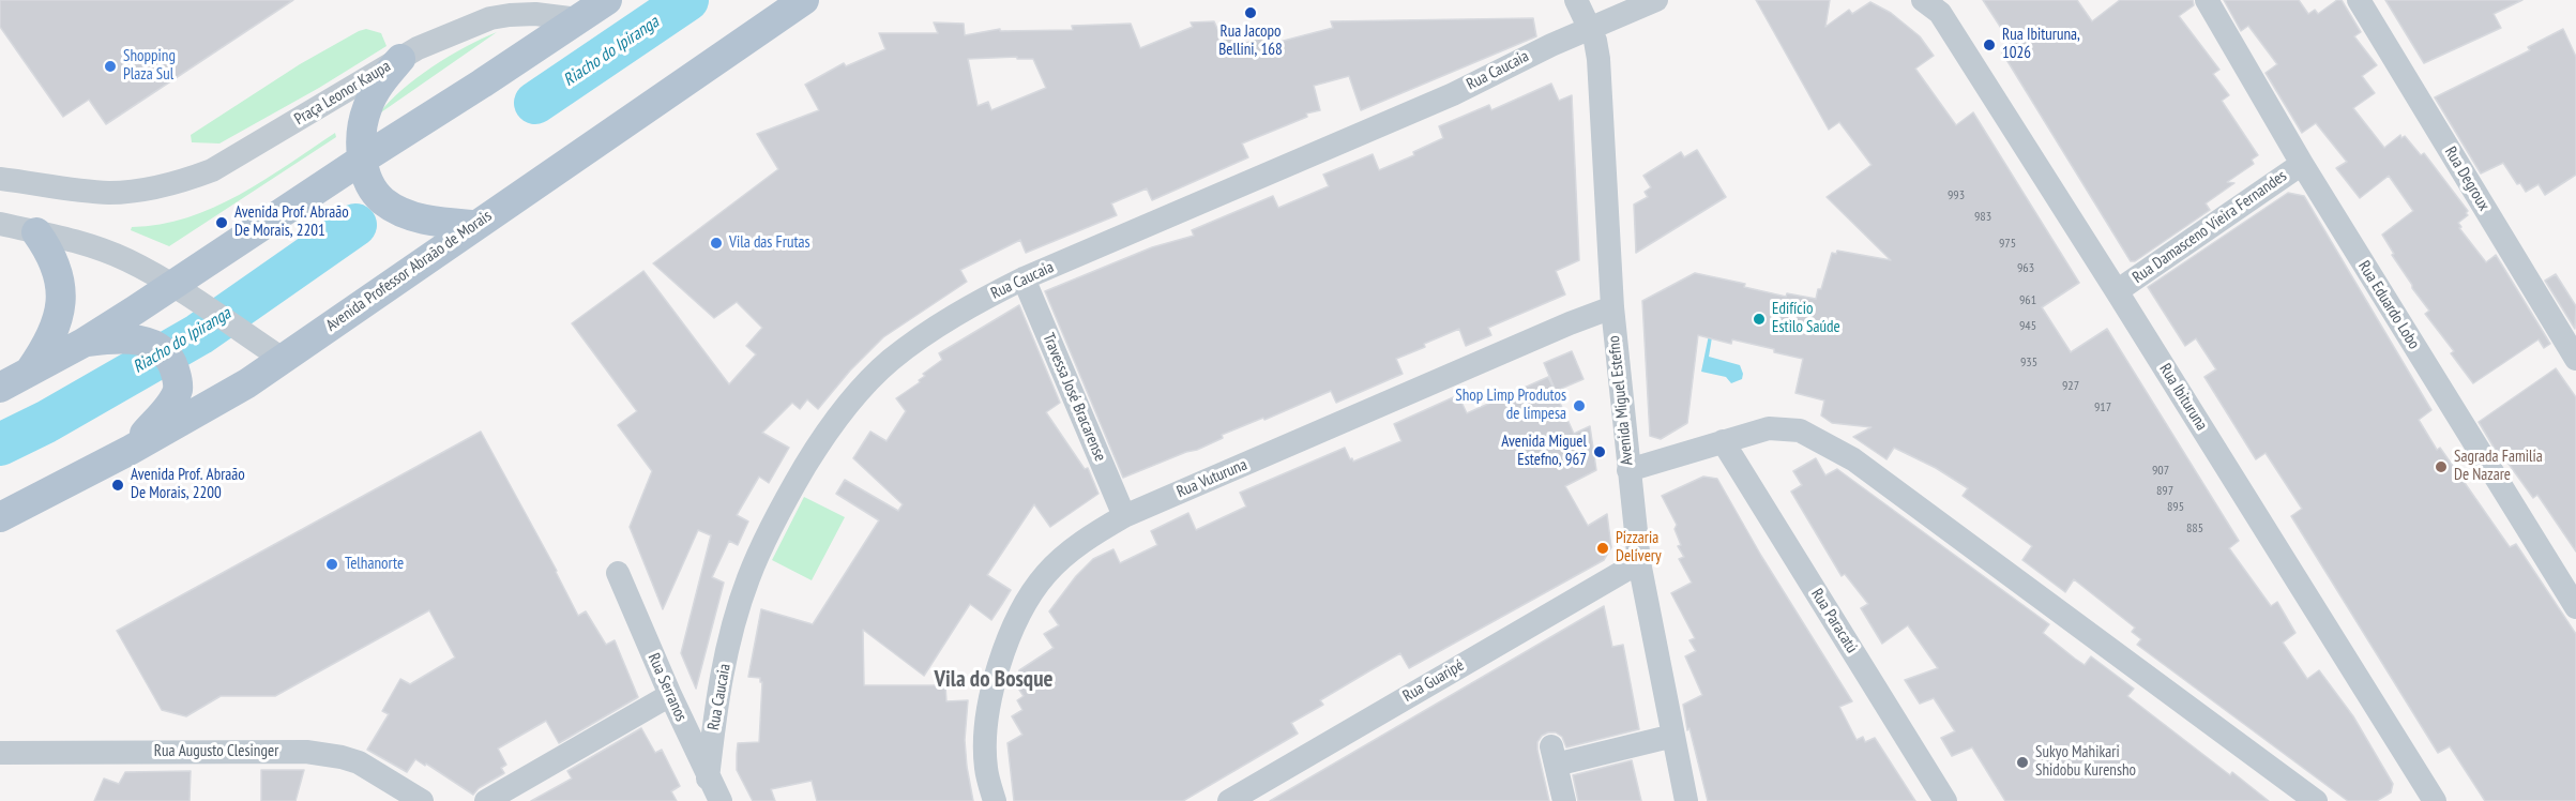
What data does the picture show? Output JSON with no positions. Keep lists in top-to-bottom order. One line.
{"streets":{"main road":["Avenida Professor Abraão de Morais"],"street":["Rua Caucaia","Praça Leonor Kaupa","Rua Degroux","Rua Damasceno Vieira Fernandes","Rua Eduardo Lobo","Travessa José Bracarense","Rua Ibituruna","Avenida Miguel Estefno","Rua Vuturuna","Rua Paracatú","Rua Guaripé","Rua Serranos","Rua Augusto Clesinger"]},"crossings":[["Rua Caucaia","Travessa José Bracarense"],["Rua Caucaia","Avenida Miguel Estefno"],["Rua Caucaia","Rua Serranos"],["Rua Damasceno Vieira Fernandes","Rua Eduardo Lobo"],["Rua Damasceno Vieira Fernandes","Rua Ibituruna"],["Travessa José Bracarense","Rua Vuturuna"],["Avenida Miguel Estefno","Rua Vuturuna"],["Avenida Miguel Estefno","Rua Guaripé"]],"districts":["Vila do Bosque"],"water":["Riacho do Ipiranga"],"places":["Rua Jacopo Bellini, 168","Rua Ibituruna, 1026","Shopping Plaza Sul","Avenida Prof. Abraão De Morais, 2201","Vila das Frutas","Edifício Estilo Saúde","Shop Limp Produtos de limpesa","Avenida Miguel Estefno, 967","Sagrada Familia De Nazare","Avenida Prof. Abraão De Morais, 2200","Pizzaria Delivery","Telhanorte","Sukyo Mahikari Shidobu Kurensho"],"house_numbers":["993","983","975","963","961","945","935","927","917","907","897","895","885"]}
